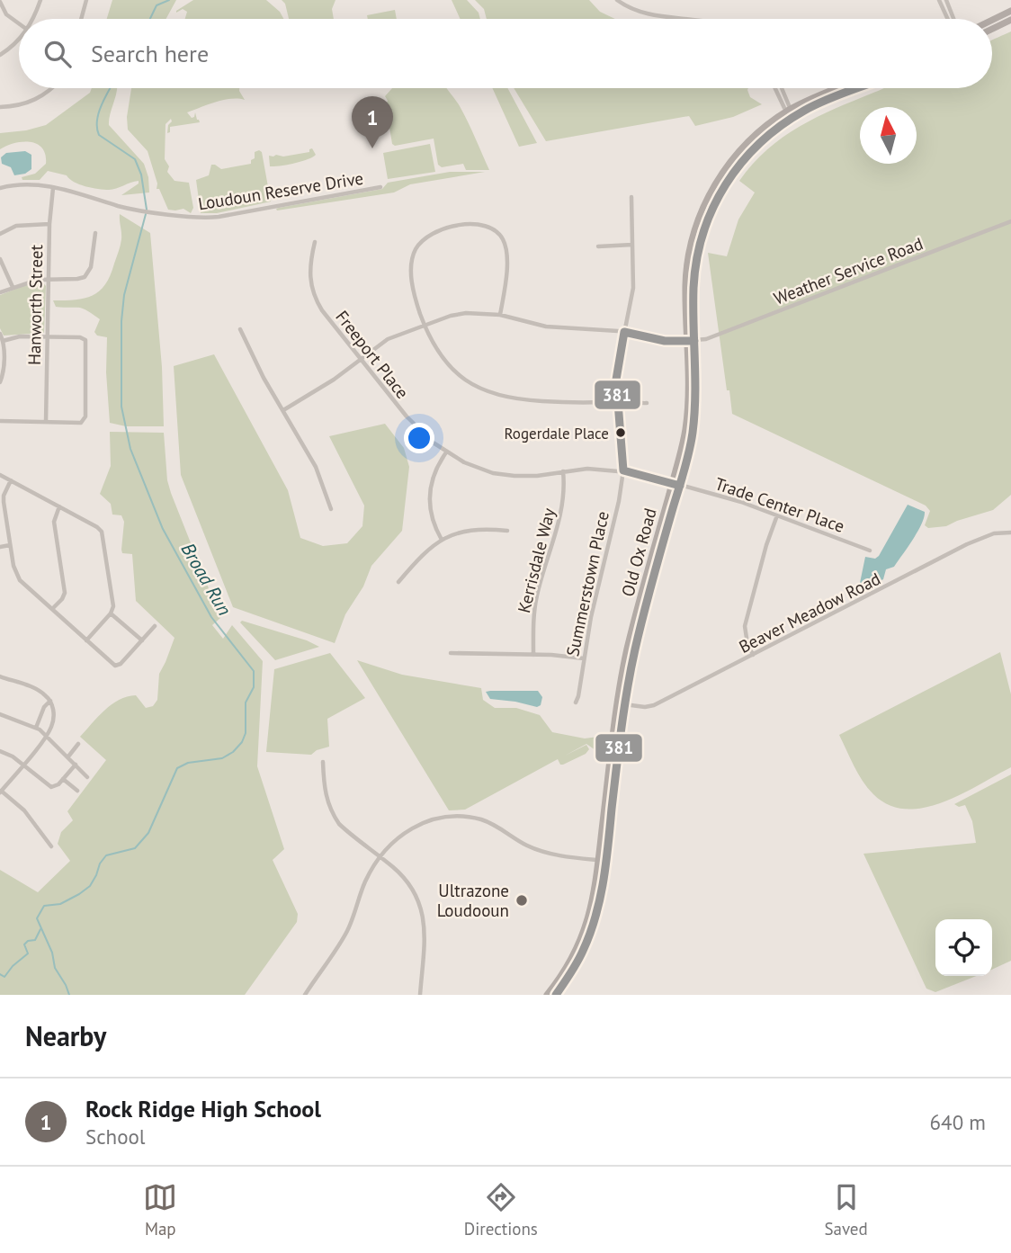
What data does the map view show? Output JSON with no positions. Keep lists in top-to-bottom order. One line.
{"streets":{"main road":["Old Ox Road"],"street":["Loudoun Reserve Drive","Weather Service Road","Hanworth Street","Freeport Place","Trade Center Place","Kerrisdale Way","Summerstown Place","Beaver Meadow Road"]},"crossings":[["Loudoun Reserve Drive","Hanworth Street"],["Weather Service Road","Old Ox Road"],["Freeport Place","Trade Center Place"],["Freeport Place","Old Ox Road"],["Freeport Place","Kerrisdale Way"],["Freeport Place","Summerstown Place"],["Trade Center Place","Old Ox Road"],["Old Ox Road","Beaver Meadow Road"]],"water":["Broad Run"],"places":["Rogerdale Place","Ultrazone Loudooun"],"lines":["transit line 381"],"north":"top","page":{"search":"Search here","pins":"1","heading":"Nearby","list":[{"mark":"1","name":"Rock Ridge High School","note":"School","value":"640 m"}],"nav":["Map","Directions","Saved"]}}
